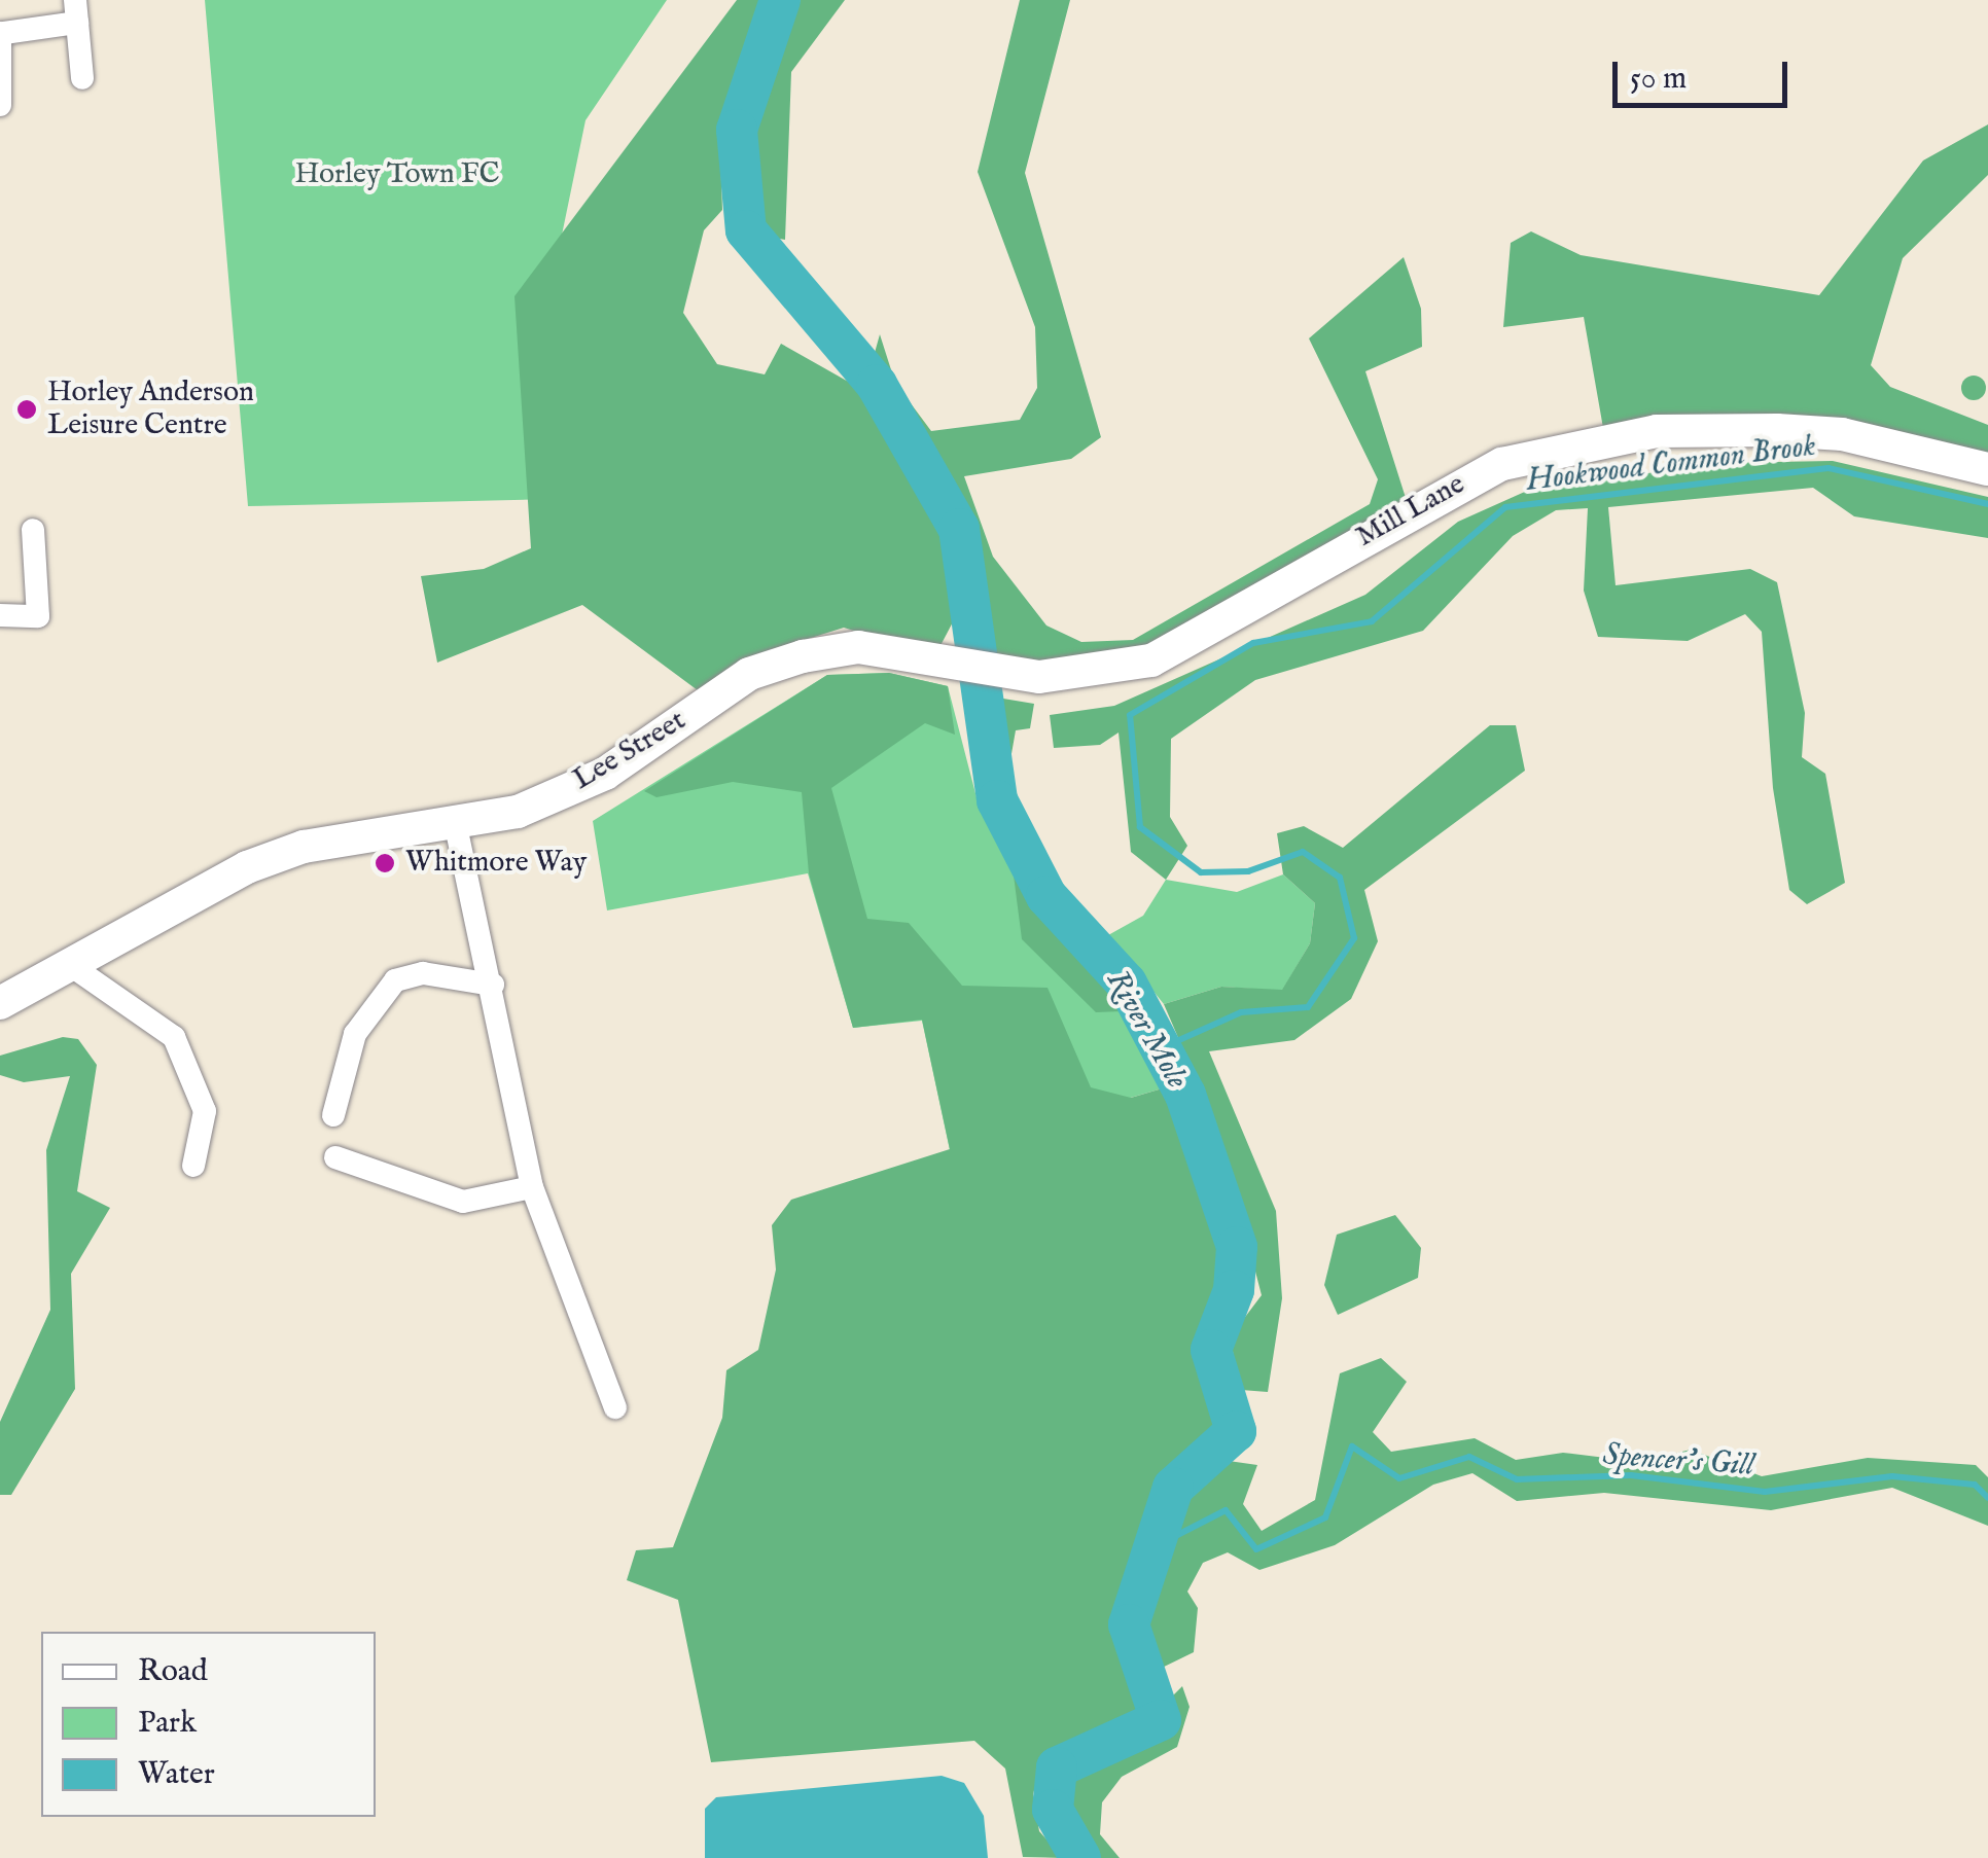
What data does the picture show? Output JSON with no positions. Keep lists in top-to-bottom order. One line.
{"streets":{"street":["Mill Lane","Lee Street"]},"crossings":[["Mill Lane","Lee Street"]],"water":["Hookwood Common Brook","River Mole","Spencer's Gill"],"parks":["Horley Town FC"],"places":["Horley Anderson Leisure Centre","Whitmore Way"],"legend":["Road","Park","Water"],"scale_bar":"50 m"}
